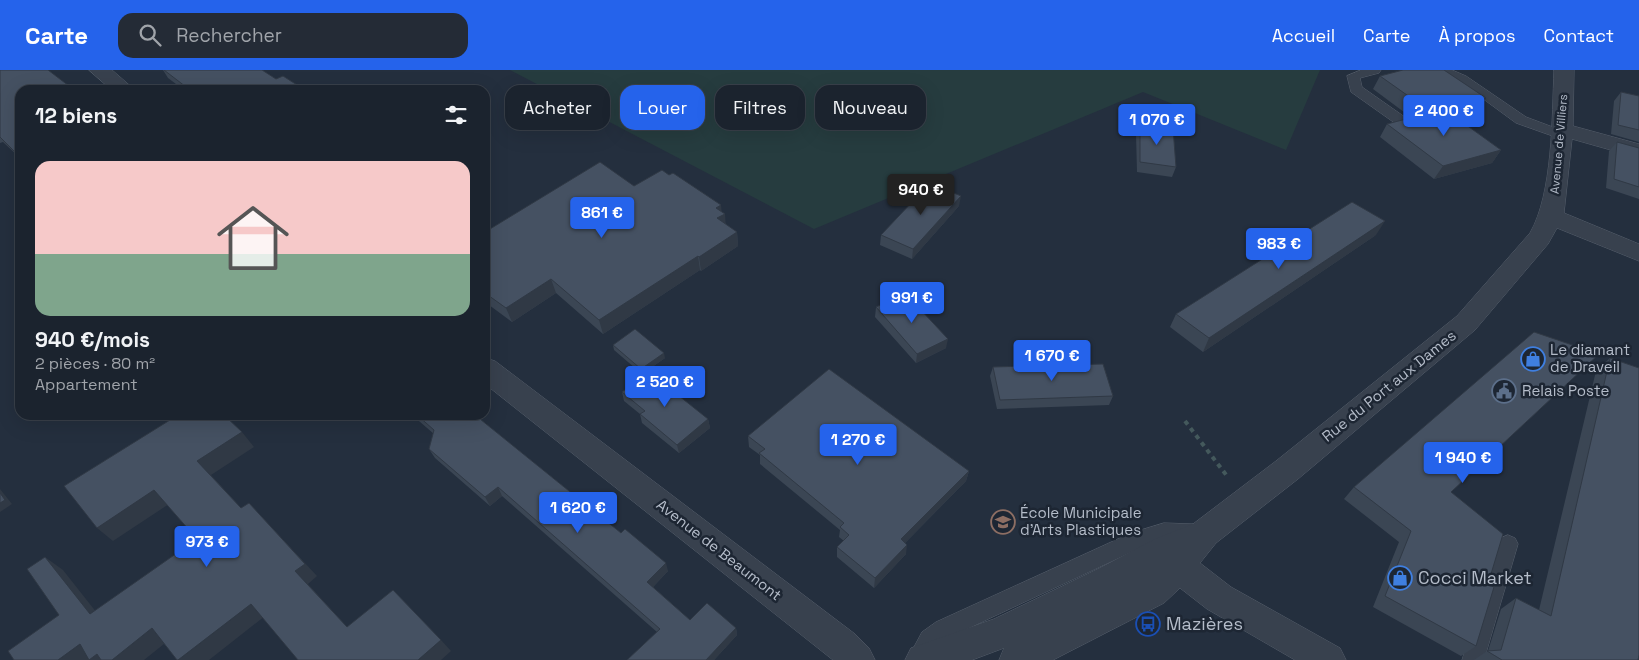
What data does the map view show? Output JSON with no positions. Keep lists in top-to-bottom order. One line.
{"streets":{"street":["Avenue de Villiers","Rue du Port aux Dames","Avenue de Beaumont"]},"crossings":[["Avenue de Villiers","Rue du Port aux Dames"]],"places":{"shop":["Le diamant de Draveil","Cocci Market"],"public building":["Relais Poste"],"school or university":["École Municipale d’Arts Plastiques"],"bus stop":["Mazières"]},"page":{"header":"Carte","search":"Rechercher","nav":["Accueil","Carte","À propos","Contact"],"chip":["Acheter","Louer","Filtres","Nouveau"],"heading":"12 biens","price":["2 400 €","1 070 €","940 €","861 €","983 €","991 €","1 670 €","2 520 €","1 270 €","1 940 €","1 620 €","973 €"],"list":[{"name":"940 €/mois","note":"2 pièces · 80 m² · Appartement"}]}}
